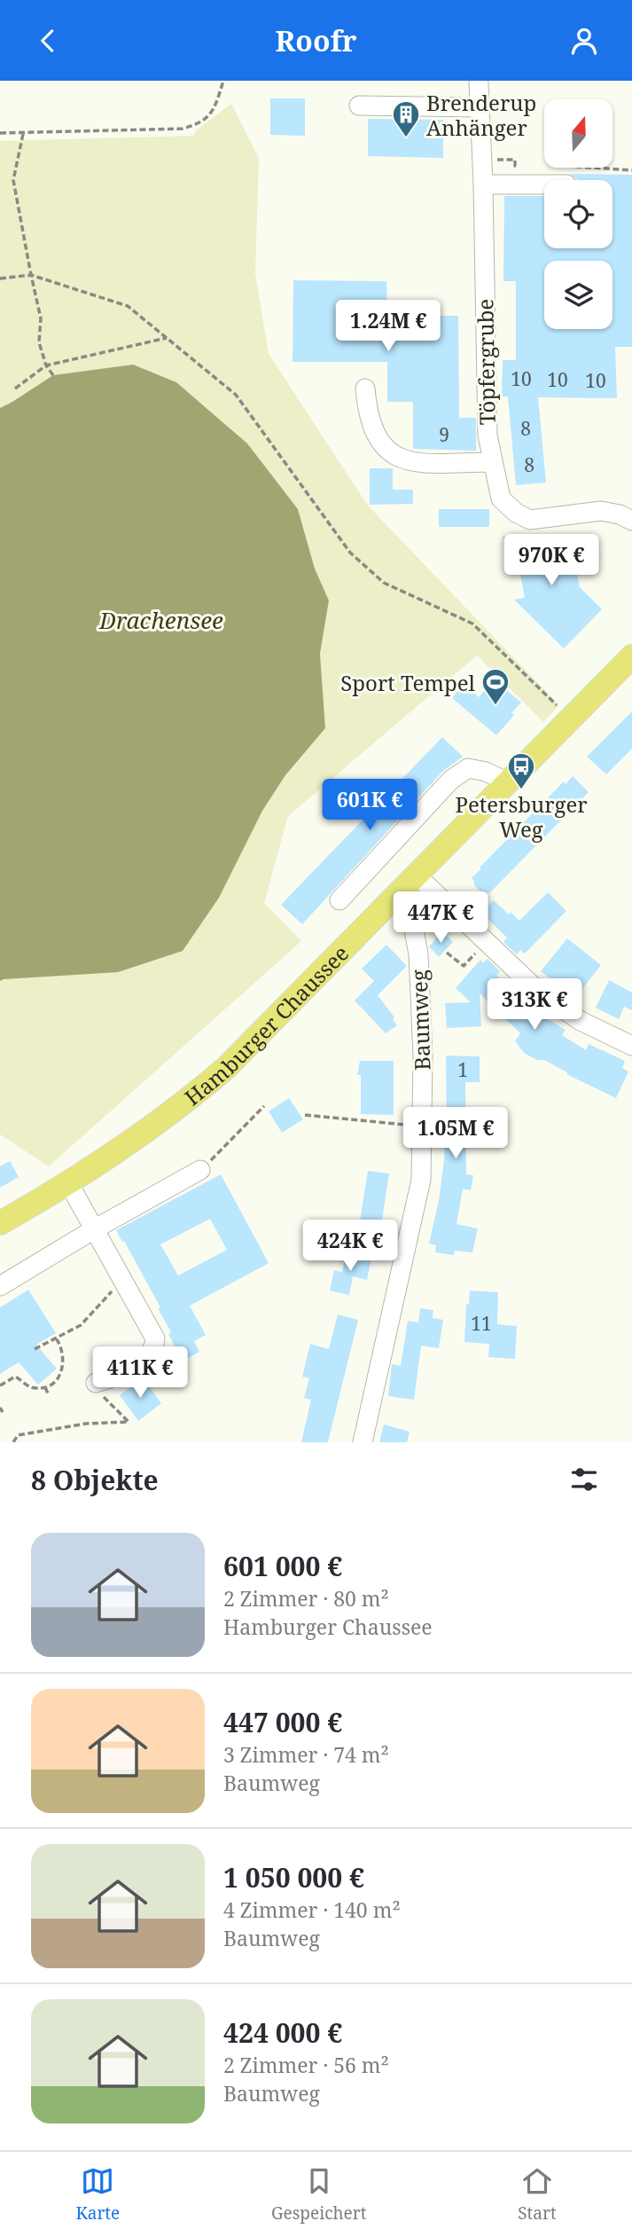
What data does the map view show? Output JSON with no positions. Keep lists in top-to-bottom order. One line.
{"streets":{"main road":["Hamburger Chaussee"],"street":["Töpfergrube","Baumweg"]},"crossings":[["Baumweg","Hamburger Chaussee"]],"water":["Drachensee"],"places":{"building":["Brenderup Anhänger"],"sports":["Sport Tempel"],"bus stop":["Petersburger Weg"]},"house_numbers":["10","10","10","8","9","8","1","11"],"north":"top","page":{"header":"Roofr","price":["1.24M €","970K €","601K €","447K €","313K €","1.05M €","424K €","411K €"],"heading":"8 Objekte","list":[{"name":"601 000 €","note":"2 Zimmer · 80 m² · Hamburger Chaussee"},{"name":"447 000 €","note":"3 Zimmer · 74 m² · Baumweg"},{"name":"1 050 000 €","note":"4 Zimmer · 140 m² · Baumweg"},{"name":"424 000 €","note":"2 Zimmer · 56 m² · Baumweg"}],"tabs":["Karte","Gespeichert","Start"]}}
